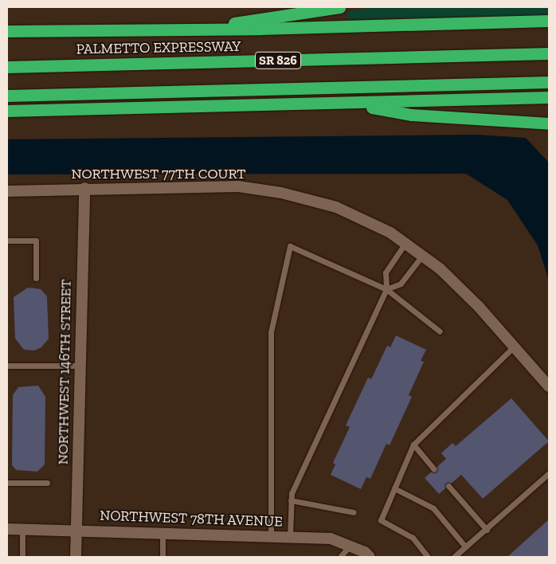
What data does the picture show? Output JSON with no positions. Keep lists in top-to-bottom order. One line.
{"streets":{"highway":["PALMETTO EXPRESSWAY","SR 826"],"street":["NORTHWEST 77TH COURT","NORTHWEST 146TH STREET","NORTHWEST 78TH AVENUE"]},"crossings":[["NORTHWEST 77TH COURT","NORTHWEST 146TH STREET"],["NORTHWEST 146TH STREET","NORTHWEST 78TH AVENUE"]]}
